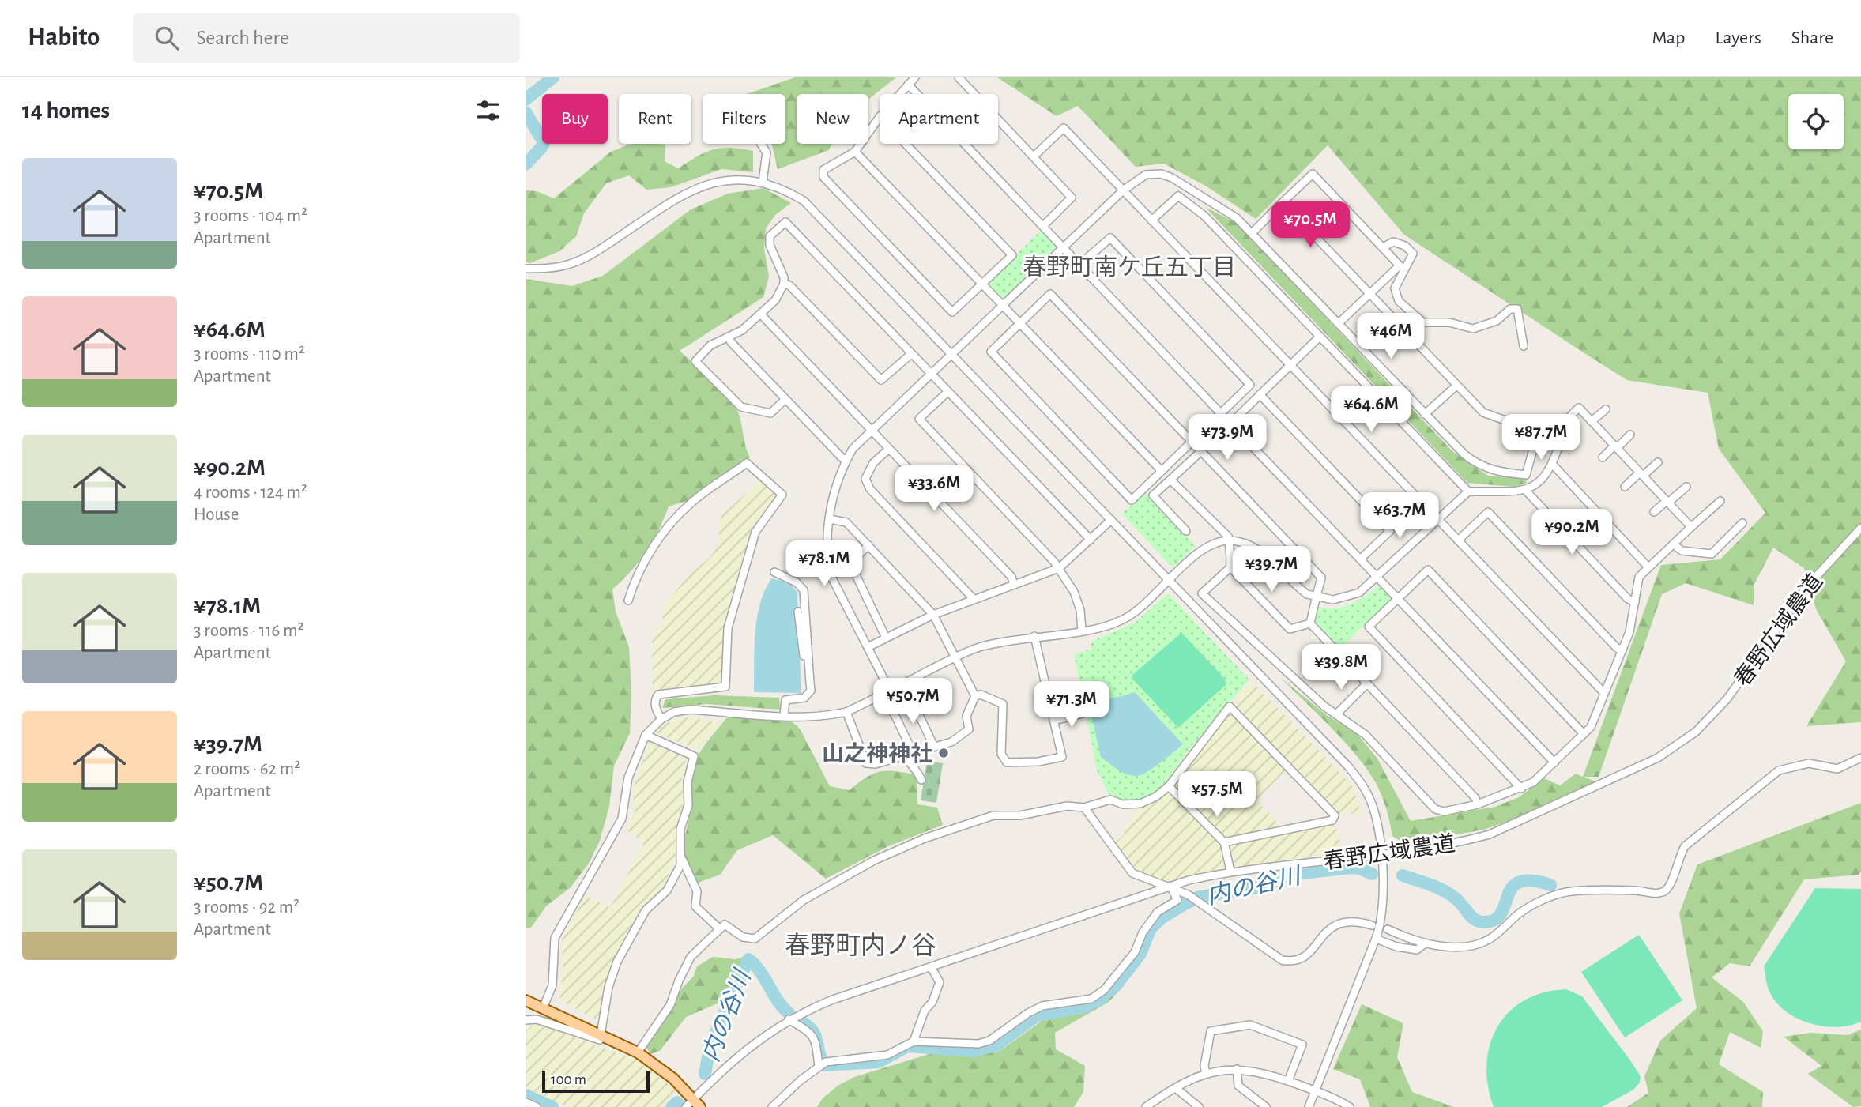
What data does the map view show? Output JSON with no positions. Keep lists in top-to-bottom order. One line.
{"streets":{"street":["春野広域農道"]},"districts":["春野町南ケ丘五丁目","春野町内ノ谷"],"water":["内の谷川"],"places":["山之神神社"],"scale_bar":"100 m","page":{"header":"Habito","search":"Search here","nav":["Map","Layers","Share"],"heading":"14 homes","chip":["Buy","Rent","Filters","New","Apartment"],"list":[{"name":"¥70.5M","note":"3 rooms · 104 m² · Apartment"},{"name":"¥64.6M","note":"3 rooms · 110 m² · Apartment"},{"name":"¥90.2M","note":"4 rooms · 124 m² · House"},{"name":"¥78.1M","note":"3 rooms · 116 m² · Apartment"},{"name":"¥39.7M","note":"2 rooms · 62 m² · Apartment"},{"name":"¥50.7M","note":"3 rooms · 92 m² · Apartment"}],"price":["¥70.5M","¥46M","¥64.6M","¥73.9M","¥87.7M","¥33.6M","¥63.7M","¥90.2M","¥78.1M","¥39.7M","¥39.8M","¥50.7M","¥71.3M","¥57.5M"],"scale":"100 m"}}
